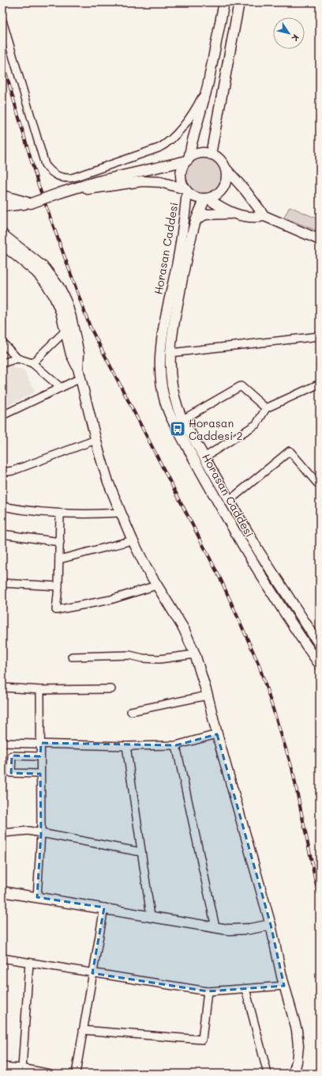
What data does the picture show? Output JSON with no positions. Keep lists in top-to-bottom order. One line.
{"streets":{"street":["Horasan Caddesi"]},"places":{"bus stop":["Horasan Caddesi 2"]},"north":"bottom right"}
